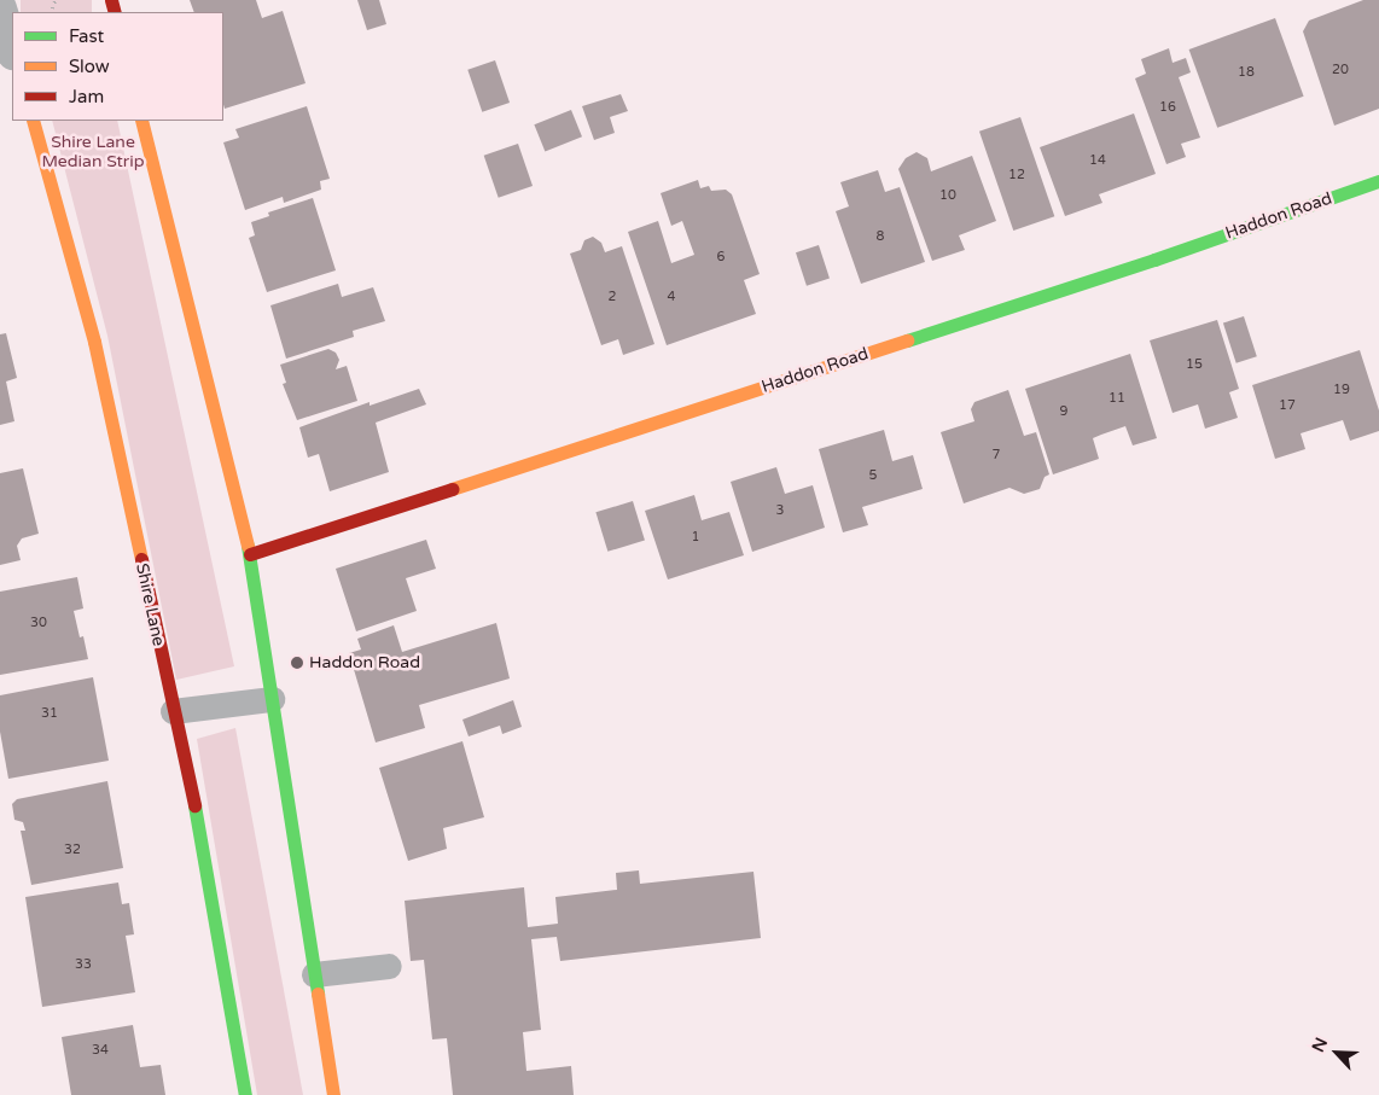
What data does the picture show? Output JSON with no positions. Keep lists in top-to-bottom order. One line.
{"streets":{"street":["Haddon Road","Shire Lane"]},"parks":["Shire Lane Median Strip"],"places":["Haddon Road"],"house_numbers":["20","18","16","14","12","10","8","6","2","4","15","19","11","17","9","7","5","3","1","30","31","32","33","34"],"legend":["Fast","Slow","Jam"],"north":"top left"}
